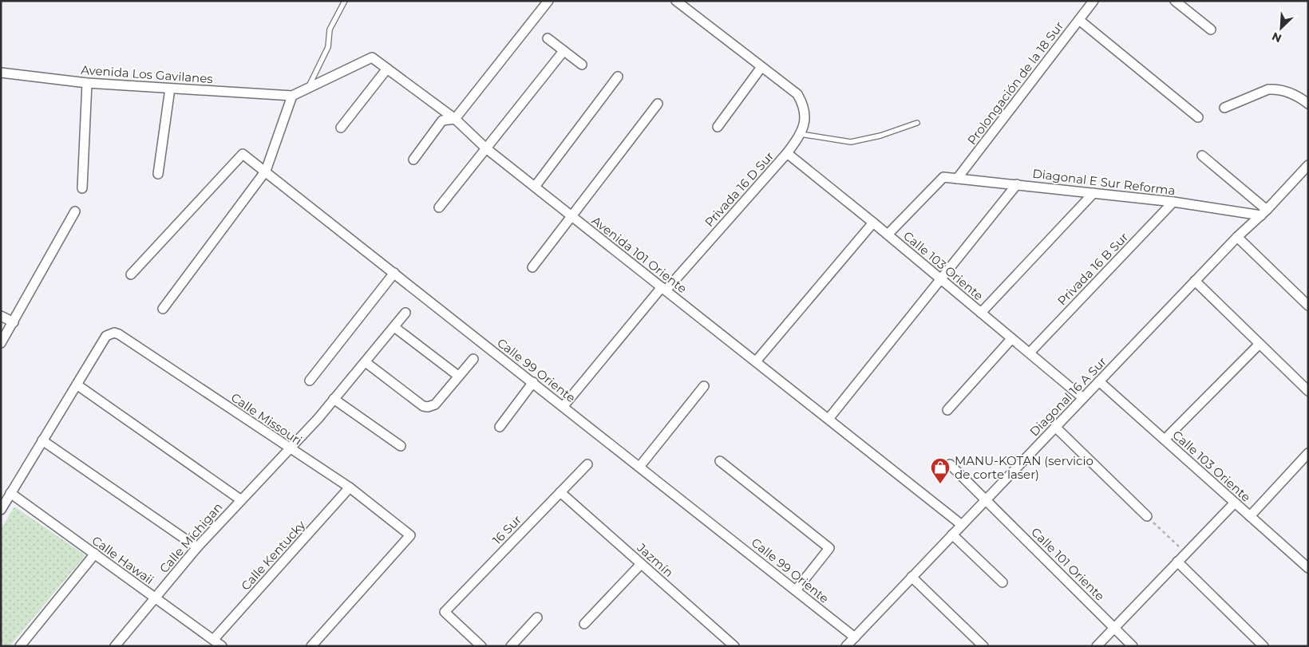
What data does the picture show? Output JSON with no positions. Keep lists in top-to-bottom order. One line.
{"streets":{"street":["Avenida Los Gavilanes","Prolongación de la 18 Sur","Diagonal E Sur Reforma","Privada 16 D Sur","Avenida 101 Oriente","Calle 103 Oriente","Privada 16 B Sur","Calle 99 Oriente","Diagonal 16 A Sur","Calle Missouri","16 Sur","Calle Míchigan","Calle Kentucky","Calle Hawaii","Jazmín","Calle 101 Oriente"]},"crossings":[["Avenida Los Gavilanes","Avenida 101 Oriente"],["Prolongación de la 18 Sur","Diagonal E Sur Reforma"],["Diagonal E Sur Reforma","Calle 103 Oriente"],["Diagonal E Sur Reforma","Privada 16 B Sur"],["Diagonal E Sur Reforma","Diagonal 16 A Sur"],["Privada 16 D Sur","Avenida 101 Oriente"],["Privada 16 D Sur","Calle 103 Oriente"],["Privada 16 D Sur","Calle 99 Oriente"],["Avenida 101 Oriente","Diagonal 16 A Sur"],["Calle 103 Oriente","Privada 16 B Sur"],["Calle 103 Oriente","Diagonal 16 A Sur"],["Calle 99 Oriente","Diagonal 16 A Sur"],["Diagonal 16 A Sur","Calle 101 Oriente"],["Calle Missouri","Calle Míchigan"],["Calle Missouri","Calle Kentucky"],["16 Sur","Jazmín"],["Calle Míchigan","Calle Hawaii"],["Calle Kentucky","Calle Hawaii"]],"places":{"shop":["MANU-KOTAN (servicio de corte laser)"]},"north":"bottom left"}
